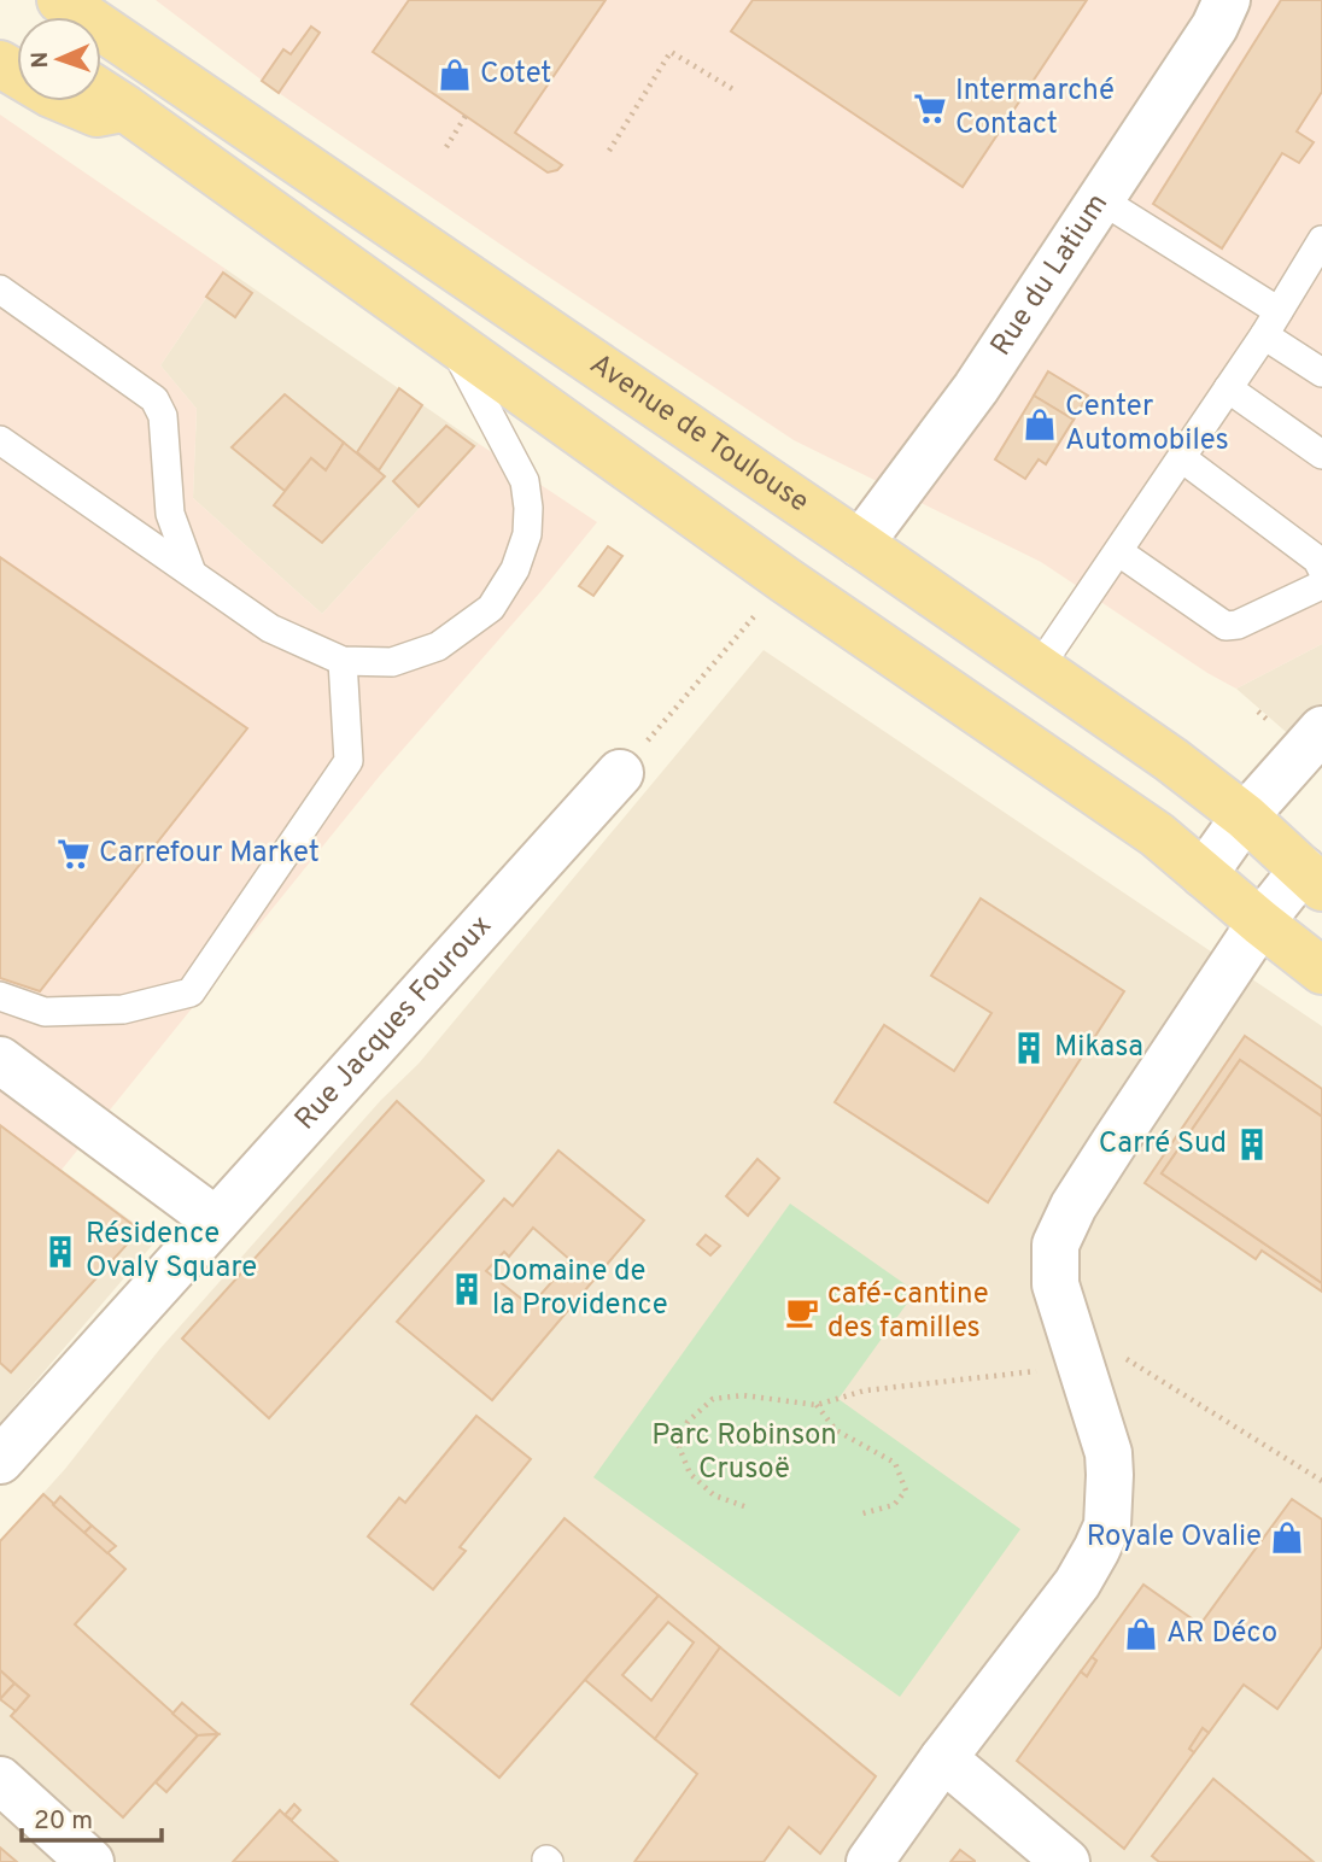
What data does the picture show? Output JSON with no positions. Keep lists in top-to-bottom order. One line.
{"streets":{"main road":["Avenue de Toulouse"],"street":["Rue du Latium","Rue Jacques Fouroux"]},"crossings":[["Rue du Latium","Avenue de Toulouse"]],"parks":["Parc Robinson Crusoë"],"places":{"shop":["Cotet","Center Automobiles","Royale Ovalie","AR Déco"],"supermarket":["Intermarché Contact","Carrefour Market"],"building":["Mikasa","Carré Sud","Résidence Ovaly Square","Domaine de la Providence"],"cafe":["café-cantine des familles"]},"scale_bar":"20 m","north":"left"}
